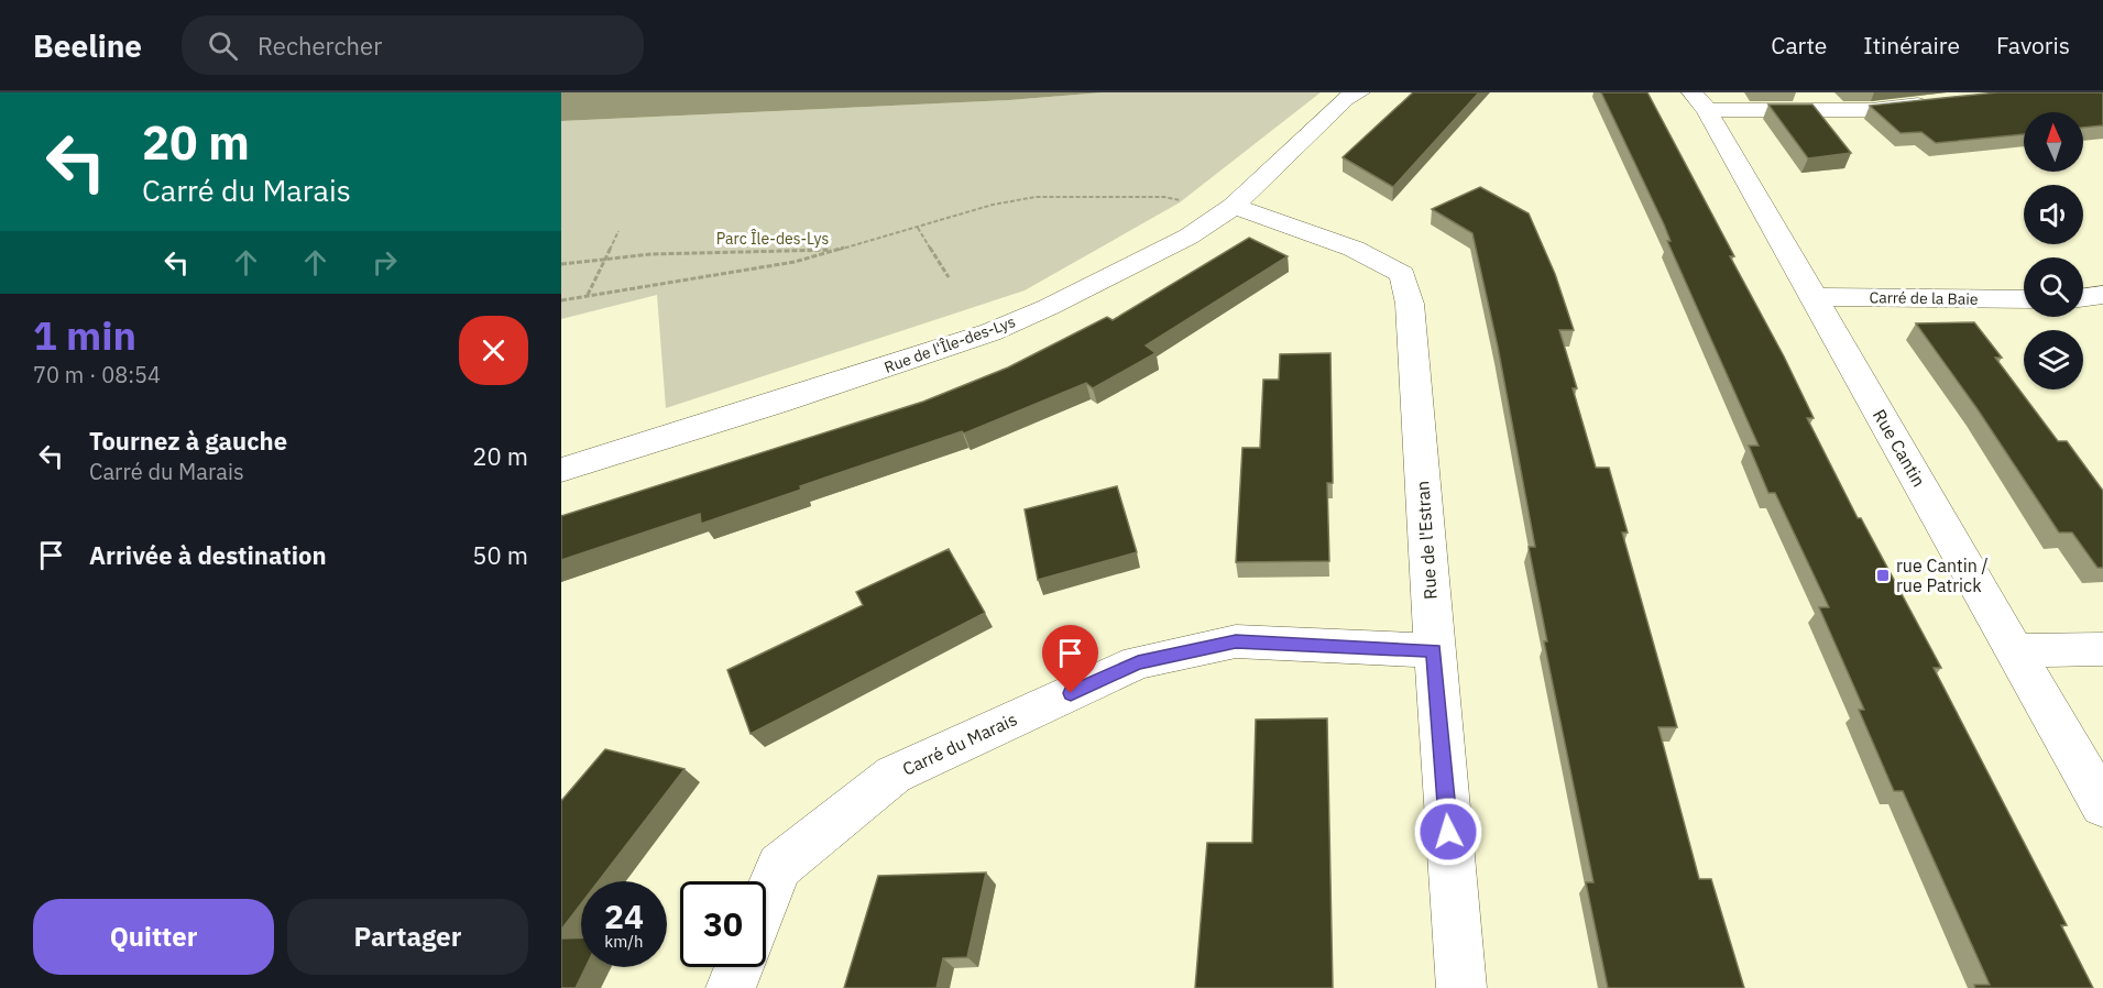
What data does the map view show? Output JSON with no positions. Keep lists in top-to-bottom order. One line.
{"streets":{"street":["Carré de la Baie","Rue de l'Île-des-Lys","Rue Cantin","Rue de l'Estran","Carré du Marais"]},"crossings":[["Carré de la Baie","Rue Cantin"],["Rue de l'Île-des-Lys","Rue de l'Estran"],["Rue de l'Estran","Carré du Marais"]],"parks":["Parc Île-des-Lys"],"places":{"transit":["rue Cantin / rue Patrick"]},"north":"top","page":{"header":"Beeline","search":"Rechercher","nav":["Carte","Itinéraire","Favoris"],"turn":["20 m","Carré du Marais"],"heading":["1 min","70 m · 08:54"],"list":[{"name":"Tournez à gauche","note":"Carré du Marais","value":"20 m"},{"name":"Arrivée à destination","value":"50 m"}],"speed":"24 km/h","limit":"30","buttons":["Quitter","Partager"]}}
